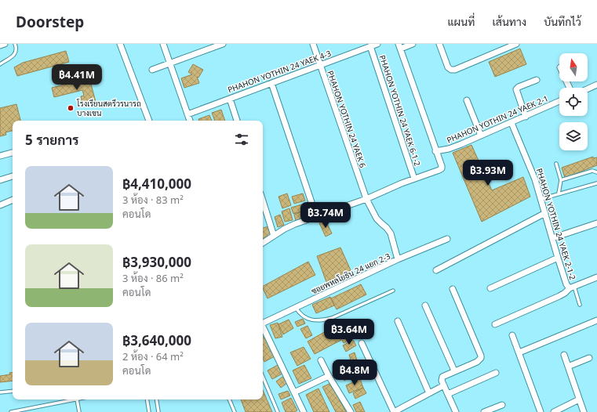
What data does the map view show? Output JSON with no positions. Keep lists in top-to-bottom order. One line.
{"streets":{"street":["PHAHON YOTHIN 24 YAEK 4-3","PHAHON YOTHIN 24 YAEK 6-1-2","PHAHON YOTHIN 24 YAEK 6","PHAHON YOTHIN 24 YAEK 2-1","PHAHON YOTHIN 24 YAEK 2-1-2","ซอยพหลโยธิน 24 แยก 2-3"]},"crossings":[["PHAHON YOTHIN 24 YAEK 4-3","PHAHON YOTHIN 24 YAEK 6-1-2"],["PHAHON YOTHIN 24 YAEK 4-3","PHAHON YOTHIN 24 YAEK 6"],["PHAHON YOTHIN 24 YAEK 6","ซอยพหลโยธิน 24 แยก 2-3"],["PHAHON YOTHIN 24 YAEK 2-1","PHAHON YOTHIN 24 YAEK 2-1-2"]],"places":["โรงเรียนสตรีวรนารถ บางเขน"],"north":"top","page":{"header":"Doorstep","nav":["แผนที่","เส้นทาง","บันทึกไว้"],"price":["฿4.41M","฿3.93M","฿3.74M","฿3.64M","฿4.8M"],"heading":"5 รายการ","list":[{"name":"฿4,410,000","note":"3 ห้อง · 83 m² · คอนโด"},{"name":"฿3,930,000","note":"3 ห้อง · 86 m² · คอนโด"},{"name":"฿3,640,000","note":"2 ห้อง · 64 m² · คอนโด"}]}}
